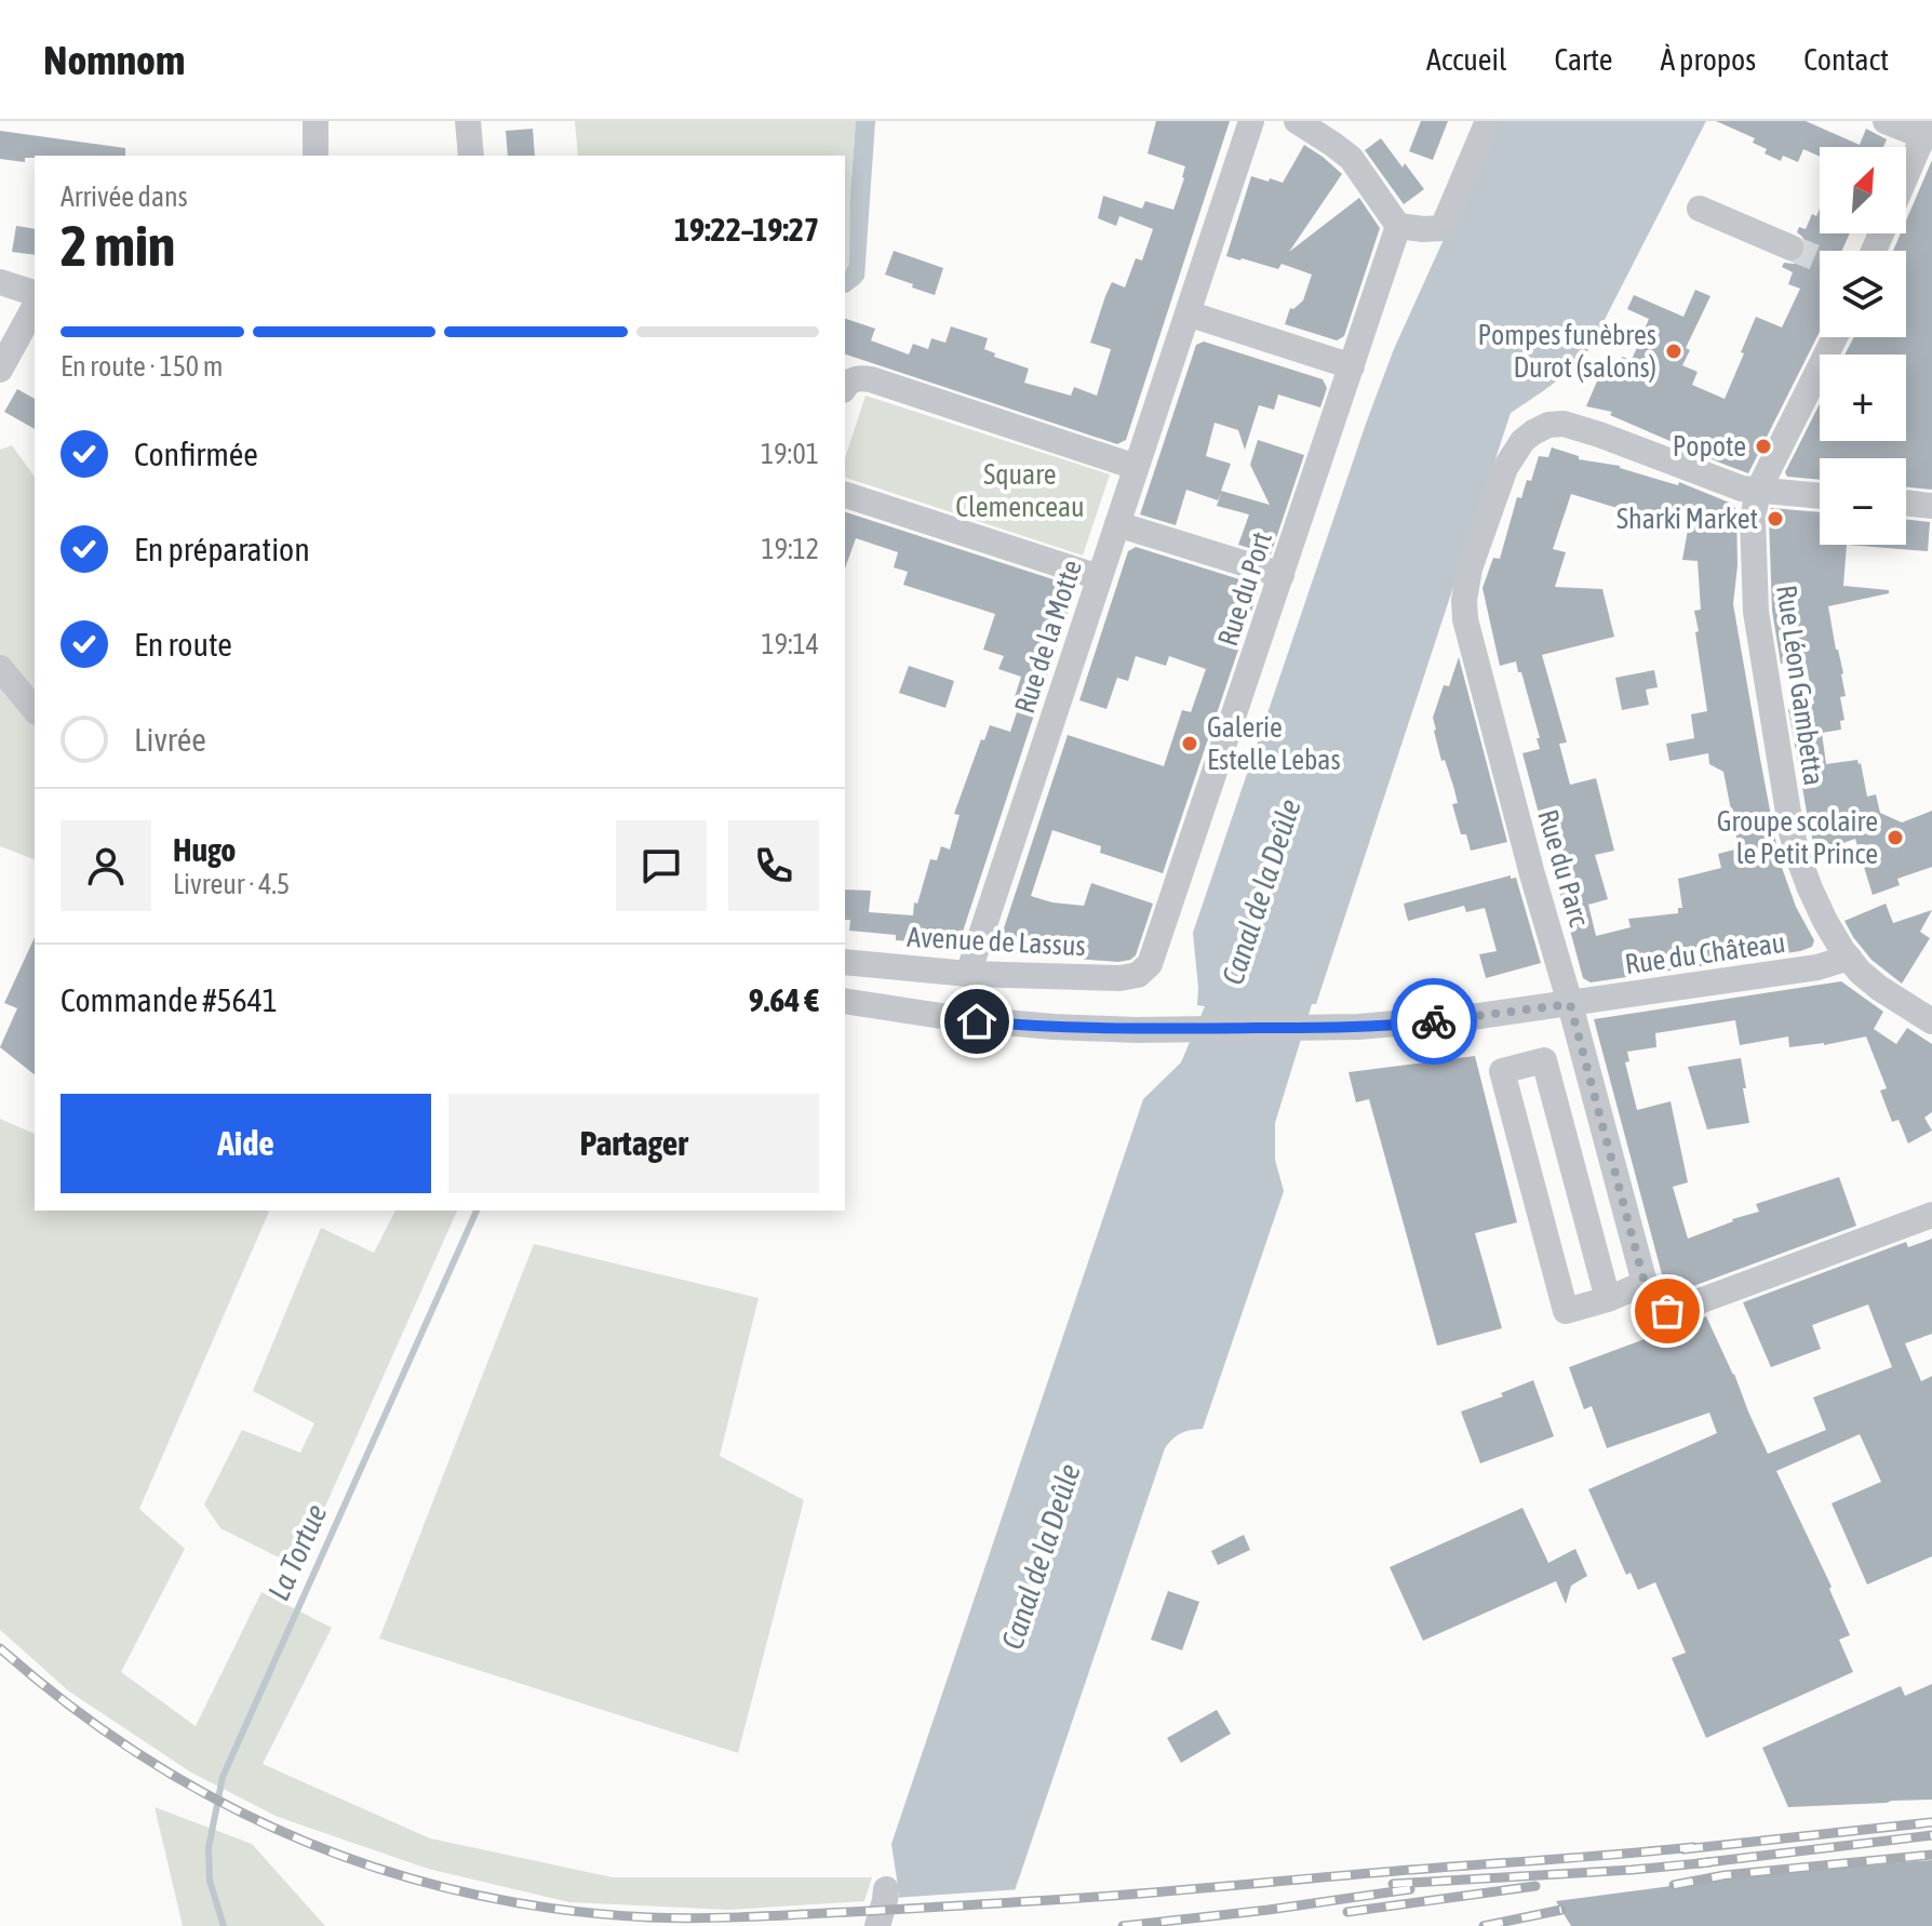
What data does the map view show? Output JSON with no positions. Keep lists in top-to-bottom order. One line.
{"streets":{"street":["Rue du Port","Rue de la Motte","Rue Léon Gambetta","Rue du Parc","Avenue de Lassus","Rue du Château"]},"crossings":[["Rue du Port","Avenue de Lassus"],["Rue de la Motte","Avenue de Lassus"],["Rue Léon Gambetta","Rue du Parc"],["Rue Léon Gambetta","Rue du Château"],["Rue du Parc","Rue du Château"]],"water":["Canal de la Deûle","La Tortue"],"parks":["Square Clemenceau"],"places":["Pompes funèbres Durot (salons)","Popote","Sharki Market","Galerie Estelle Lebas","Groupe scolaire le Petit Prince"],"north":"top right","page":{"header":"Nomnom","nav":["Accueil","Carte","À propos","Contact"],"map_buttons":["+","−"],"heading":["2 min","Arrivée dans","19:22–19:27"],"panel":["Hugo","Livreur · 4.5","Commande #5641","9.64 €"],"bar":"En route · 150 m","list":[["Confirmée","19:01"],["En préparation","19:12"],["En route","19:14"],"Livrée"],"buttons":["Aide","Partager"]}}
